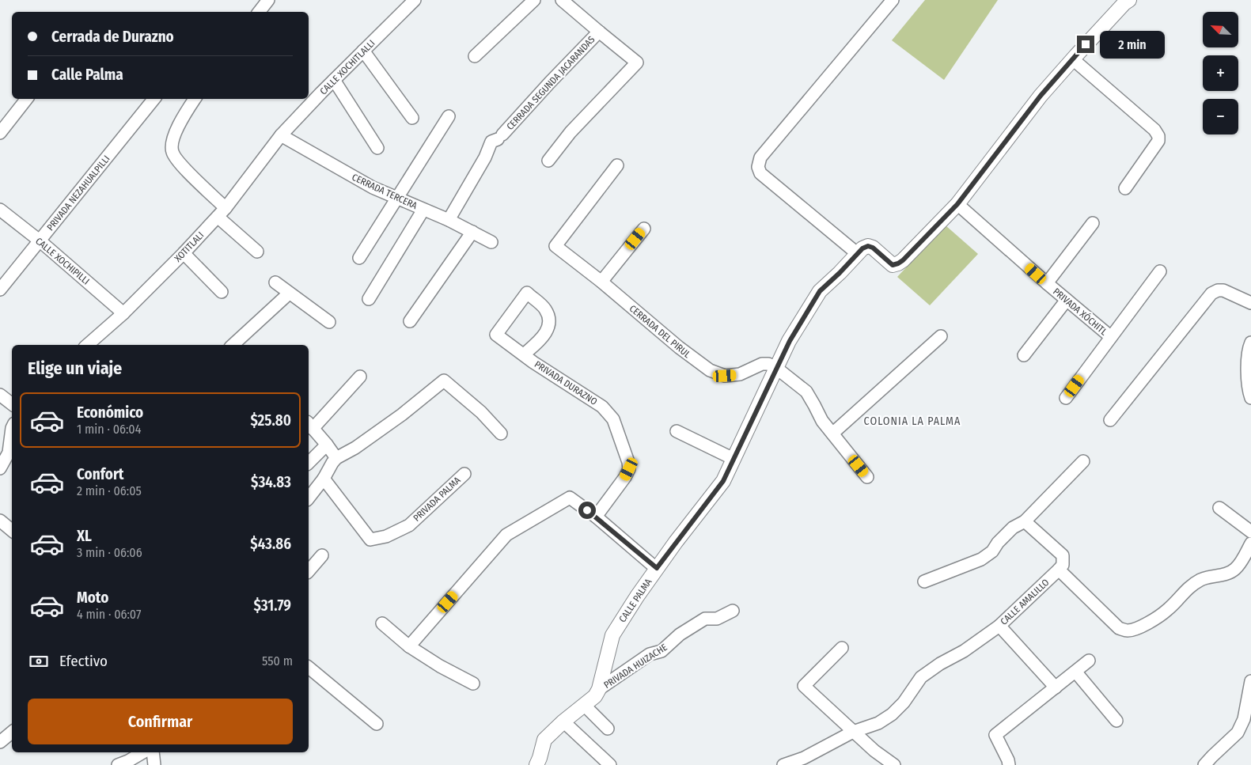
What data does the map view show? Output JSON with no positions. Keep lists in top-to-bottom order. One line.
{"streets":{"street":["CALLE XOCHITLALLI","CERRADA SEGUNDA JACARANDAS","CERRADA TERCERA","PRIVADA NEZAHUALPILLI","XOTITLALI","CALLE XOCHIPILLI","PRIVADA XÓCHITL","CERRADA DEL PIRUL","PRIVADA DURAZNO","PRIVADA PALMA","CALLE PALMA","CALLE AMALILLO","PRIVADA HUIZACHE"]},"crossings":[["CALLE XOCHITLALLI","CERRADA TERCERA"],["CALLE XOCHITLALLI","XOTITLALI"],["CERRADA SEGUNDA JACARANDAS","CERRADA TERCERA"],["CERRADA TERCERA","XOTITLALI"],["PRIVADA NEZAHUALPILLI","CALLE XOCHIPILLI"],["XOTITLALI","CALLE XOCHIPILLI"],["PRIVADA XÓCHITL","CALLE PALMA"],["CERRADA DEL PIRUL","CALLE PALMA"],["CALLE PALMA","PRIVADA HUIZACHE"]],"districts":["COLONIA LA PALMA"],"north":"top left","page":{"map_buttons":["+","−"],"banner":["Cerrada de Durazno","Calle Palma"],"bubble":"2 min","heading":"Elige un viaje","list":[{"name":"Económico","note":"1 min · 06:04","value":"$25.80"},{"name":"Confort","note":"2 min · 06:05","value":"$34.83"},{"name":"XL","note":"3 min · 06:06","value":"$43.86"},{"name":"Moto","note":"4 min · 06:07","value":"$31.79"}],"pay":["Efectivo","550 m"],"buttons":"Confirmar"}}
